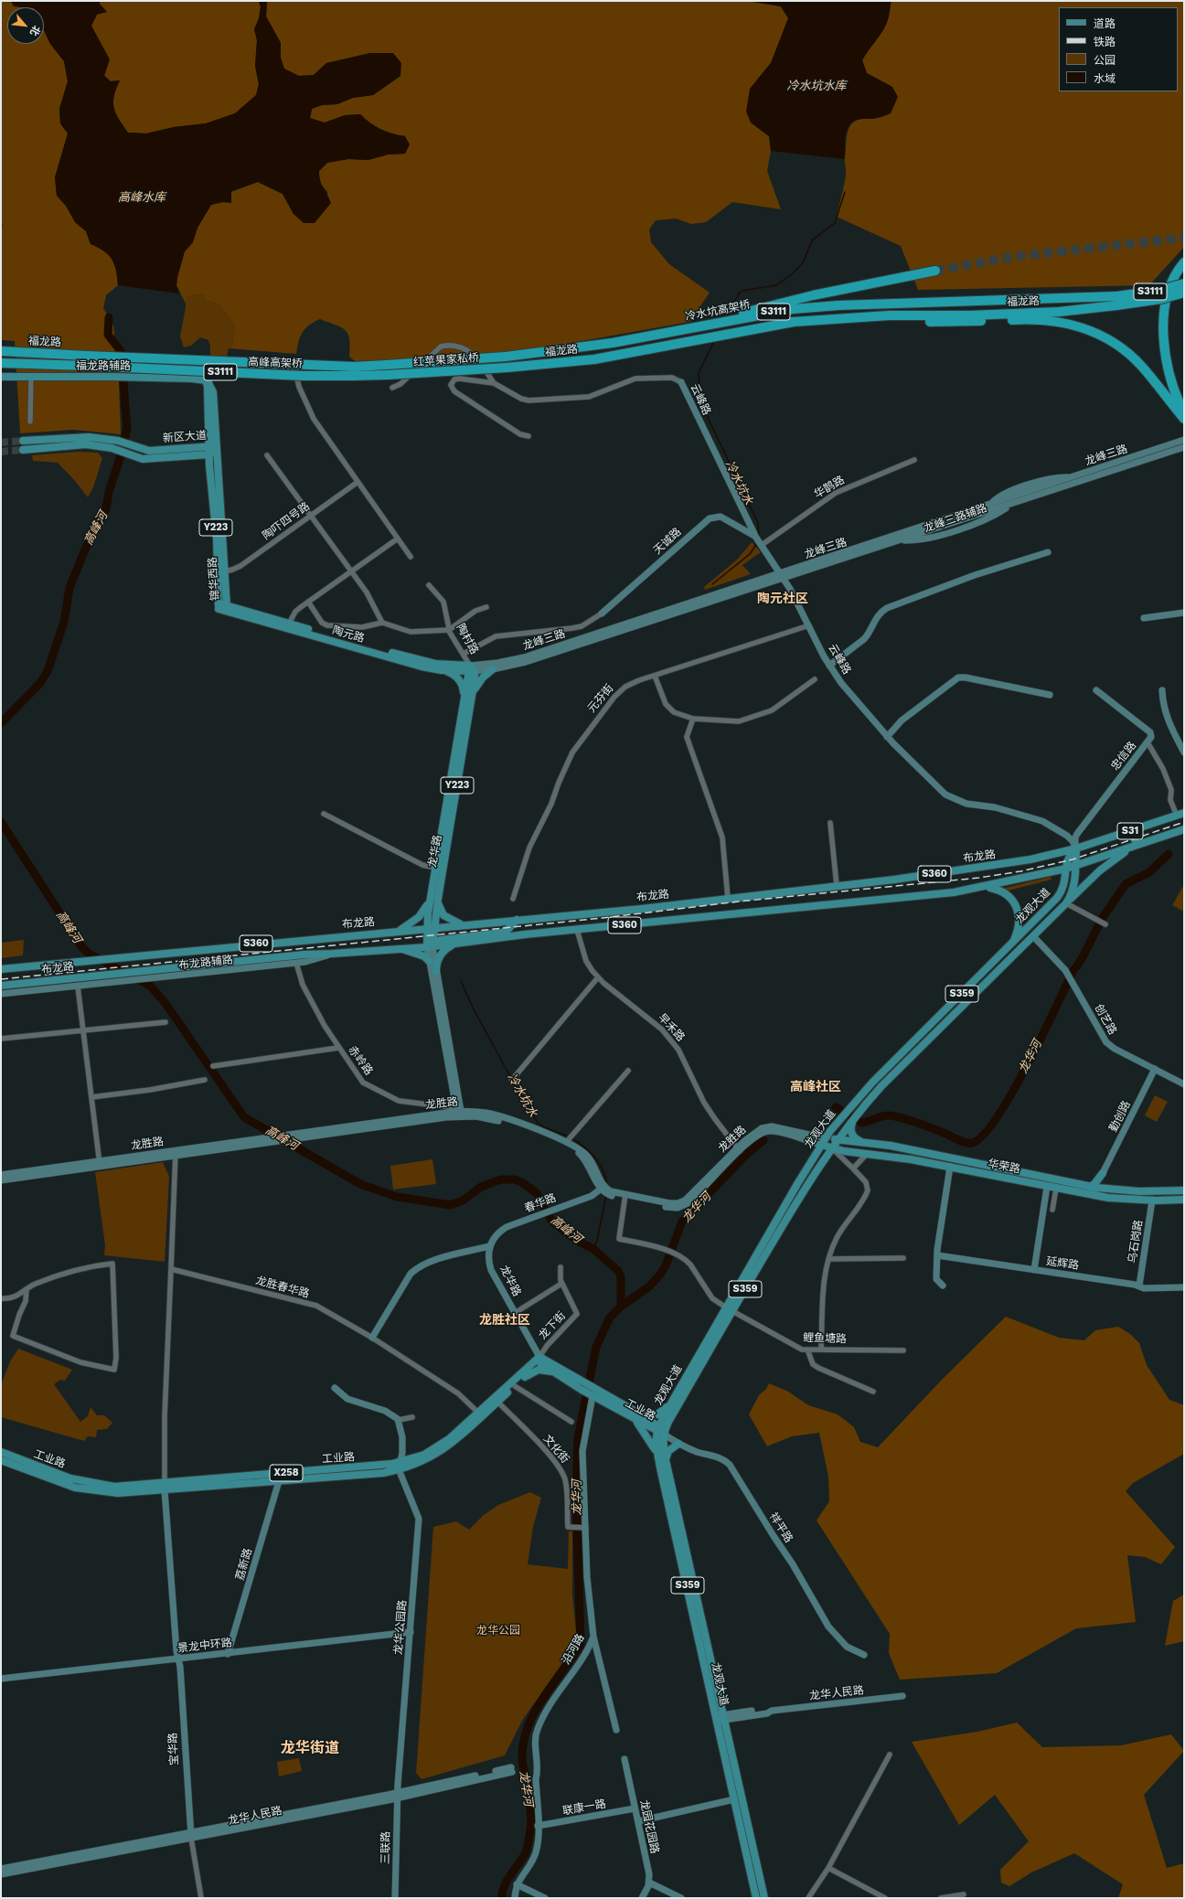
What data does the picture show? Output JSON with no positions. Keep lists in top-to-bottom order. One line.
{"streets":{"highway":["S3111","福龙路","冷水坑高架桥","红苹果家私桥","高峰高架桥"],"main road":["福龙路辅路","新区大道","Y223","锦华西路","陶元路","S31","龙华路","布龙路","S360","龙观大道","S359","华荣路","工业路","X258"],"street":["云峰路","龙峰三路","华鹊路","龙峰三路辅路","陶吓四号路","天诚路","陶村路","元芬街","忠信路","布龙路辅路","创艺路","早禾路","赤岭路","龙胜路","勤创路","春华路","乌石岗路","延辉路","龙胜春华路","龙下街","鲤鱼塘路","文化街","祥平路","荔新路","龙华公园路","景龙中环路","沿河路","龙华人民路","宝华路","联康一路","龙园花园路","三联路"]},"crossings":[["S3111","福龙路"],["福龙路","冷水坑高架桥"],["福龙路","红苹果家私桥"],["福龙路","高峰高架桥"],["红苹果家私桥","高峰高架桥"],["福龙路辅路","锦华西路"],["云峰路","龙峰三路"],["云峰路","华鹊路"],["云峰路","天诚路"],["云峰路","元芬街"],["云峰路","忠信路"],["云峰路","布龙路"],["云峰路","龙观大道"],["新区大道","锦华西路"],["龙峰三路","龙峰三路辅路"],["龙峰三路","陶元路"],["龙峰三路","陶村路"],["龙峰三路","龙华路"],["华鹊路","天诚路"],["陶吓四号路","锦华西路"],["锦华西路","陶元路"],["陶元路","陶村路"],["陶元路","龙华路"],["陶村路","龙华路"],["忠信路","布龙路"],["忠信路","龙观大道"],["S31","S360"],["龙华路","布龙路"],["龙华路","S360"],["龙华路","赤岭路"],["龙华路","龙胜路"],["龙华路","春华路"],["龙华路","龙下街"],["龙华路","工业路"],["布龙路","S360"],["布龙路","龙观大道"],["布龙路","布龙路辅路"],["S360","龙观大道"],["S360","布龙路辅路"],["S360","早禾路"],["龙观大道","创艺路"],["龙观大道","龙胜路"],["龙观大道","华荣路"],["龙观大道","鲤鱼塘路"],["龙观大道","工业路"],["龙观大道","祥平路"],["龙观大道","龙华人民路"],["布龙路辅路","赤岭路"],["创艺路","勤创路"],["早禾路","龙胜路"],["赤岭路","龙胜路"],["龙胜路","华荣路"],["龙胜路","春华路"],["龙胜路","鲤鱼塘路"],["华荣路","乌石岗路"],["乌石岗路","延辉路"],["龙胜春华路","工业路"],["龙下街","工业路"],["工业路","文化街"],["工业路","祥平路"],["工业路","荔新路"],["工业路","龙华公园路"],["工业路","沿河路"],["工业路","宝华路"],["文化街","沿河路"],["荔新路","景龙中环路"],["龙华公园路","景龙中环路"],["龙华公园路","龙华人民路"],["龙华公园路","三联路"],["景龙中环路","宝华路"],["沿河路","联康一路"],["龙华人民路","宝华路"],["龙华人民路","三联路"],["联康一路","龙园花园路"]],"districts":["陶元社区","高峰社区","龙胜社区","龙华街道"],"water":["冷水坑水库","高峰水库","冷水坑水","高峰河","龙华河"],"parks":["龙华公园"],"legend":["道路","铁路","公园","水域"],"north":"bottom right"}
